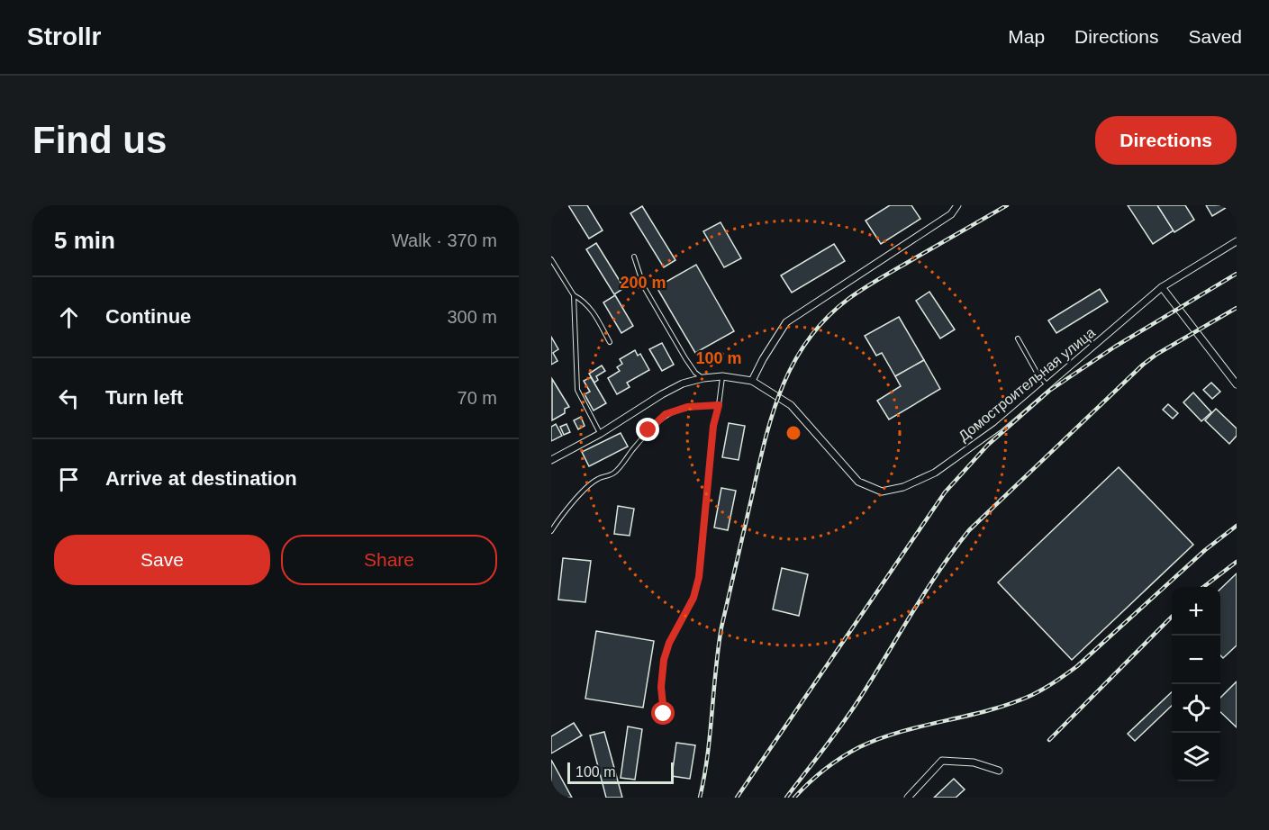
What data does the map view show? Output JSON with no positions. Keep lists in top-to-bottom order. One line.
{"streets":{"street":["Домостроительная улица"]},"scale_bar":"100 m","page":{"header":"Strollr","nav":["Map","Directions","Saved"],"buttons":["Directions",["Save","Share"]],"title":"Find us","heading":["5 min","Walk · 370 m"],"list":[["Continue","300 m"],["Turn left","70 m"],"Arrive at destination"],"map_buttons":["+","−"],"scale":"100 m"},"rings":["200 m","100 m"]}
